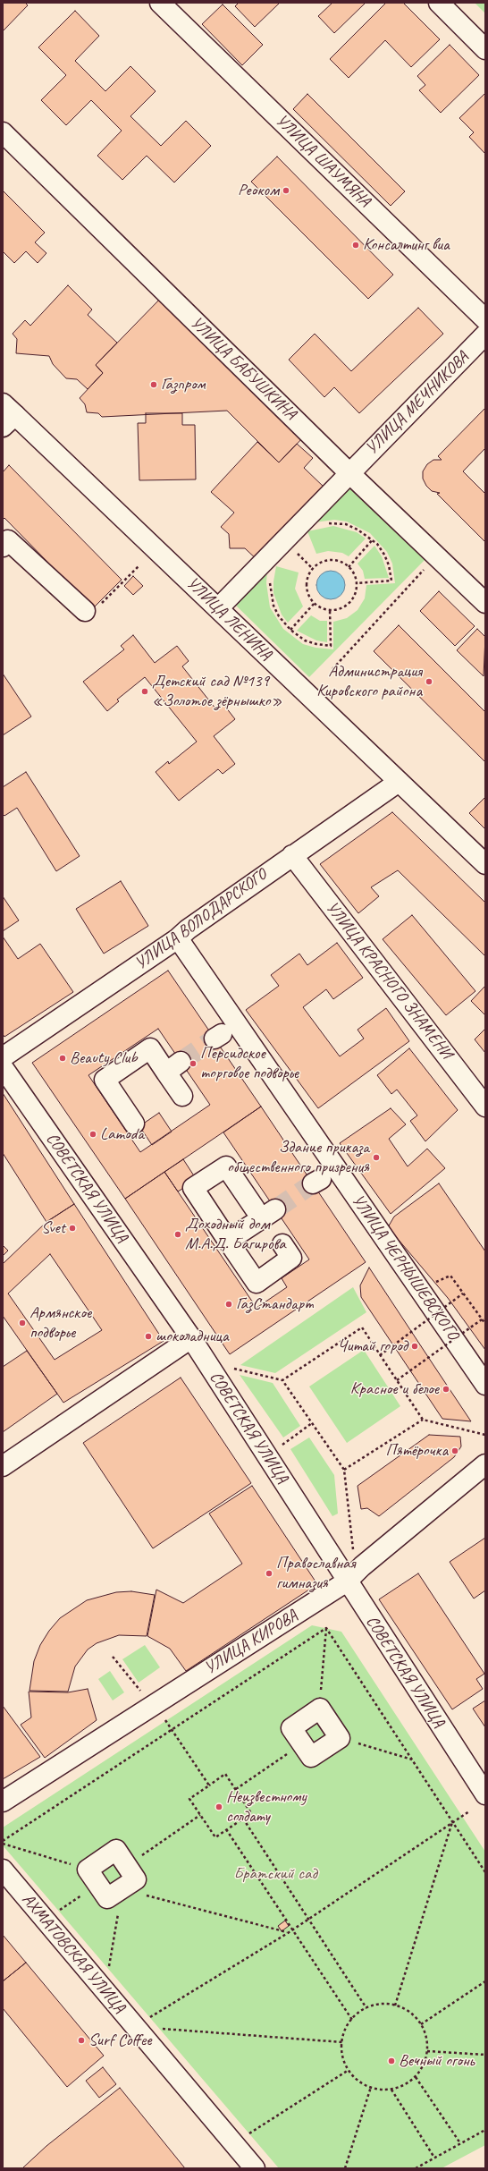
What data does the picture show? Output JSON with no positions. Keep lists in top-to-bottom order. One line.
{"streets":{"street":["УЛИЦА ШАУМЯНА","УЛИЦА БАБУШКИНА","УЛИЦА МЕЧНИКОВА","УЛИЦА ЛЕНИНА","УЛИЦА ВОЛОДАРСКОГО","УЛИЦА КРАСНОГО ЗНАМЕНИ","СОВЕТСКАЯ УЛИЦА","УЛИЦА ЧЕРНЫШЕВСКОГО","УЛИЦА КИРОВА","АХМАТОВСКАЯ УЛИЦА"]},"crossings":[["УЛИЦА БАБУШКИНА","УЛИЦА МЕЧНИКОВА"],["УЛИЦА ЛЕНИНА","УЛИЦА ВОЛОДАРСКОГО"],["УЛИЦА ВОЛОДАРСКОГО","УЛИЦА КРАСНОГО ЗНАМЕНИ"],["УЛИЦА ВОЛОДАРСКОГО","УЛИЦА ЧЕРНЫШЕВСКОГО"],["СОВЕТСКАЯ УЛИЦА","УЛИЦА КИРОВА"]],"parks":["Братский сад"],"places":["Реоком","Консалтинг виа","Газпром","Администрация Кировского района","Детский сад №139 «Золотое зёрнышко»","Beauty Club","Персидское торговое подворье","Lamoda","Здание приказа общественного призрения","Svet","Доходный дом М.А.Д. Багирова","ГазСтандарт","Армянское подворье","шоколадница","Читай город","Красное и белое","Пятёрочка","Православная гимназия","Неизвестному солдату","Surf Coffee","Вечный огонь"]}
